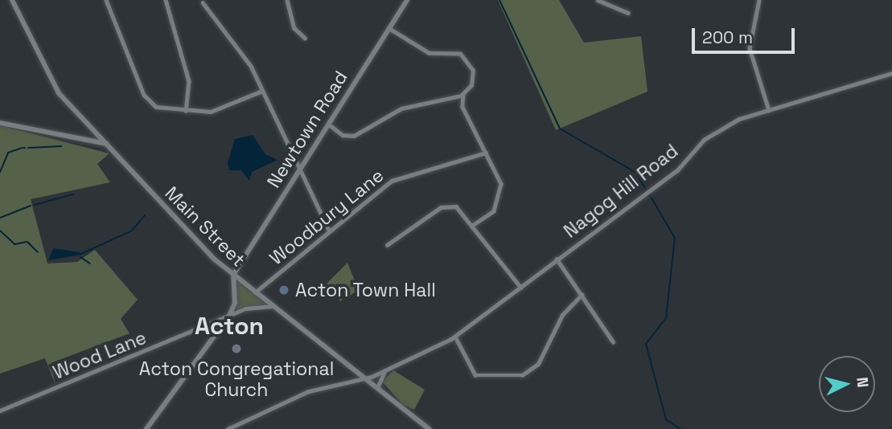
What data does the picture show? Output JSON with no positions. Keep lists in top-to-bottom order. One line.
{"streets":{"street":["Newtown Road","Nagog Hill Road","Woodbury Lane","Main Street","Wood Lane"]},"crossings":[["Newtown Road","Main Street"],["Nagog Hill Road","Main Street"],["Woodbury Lane","Main Street"],["Main Street","Wood Lane"]],"districts":["Acton"],"places":["Acton Town Hall","Acton Congregational Church"],"scale_bar":"200 m","north":"right"}
